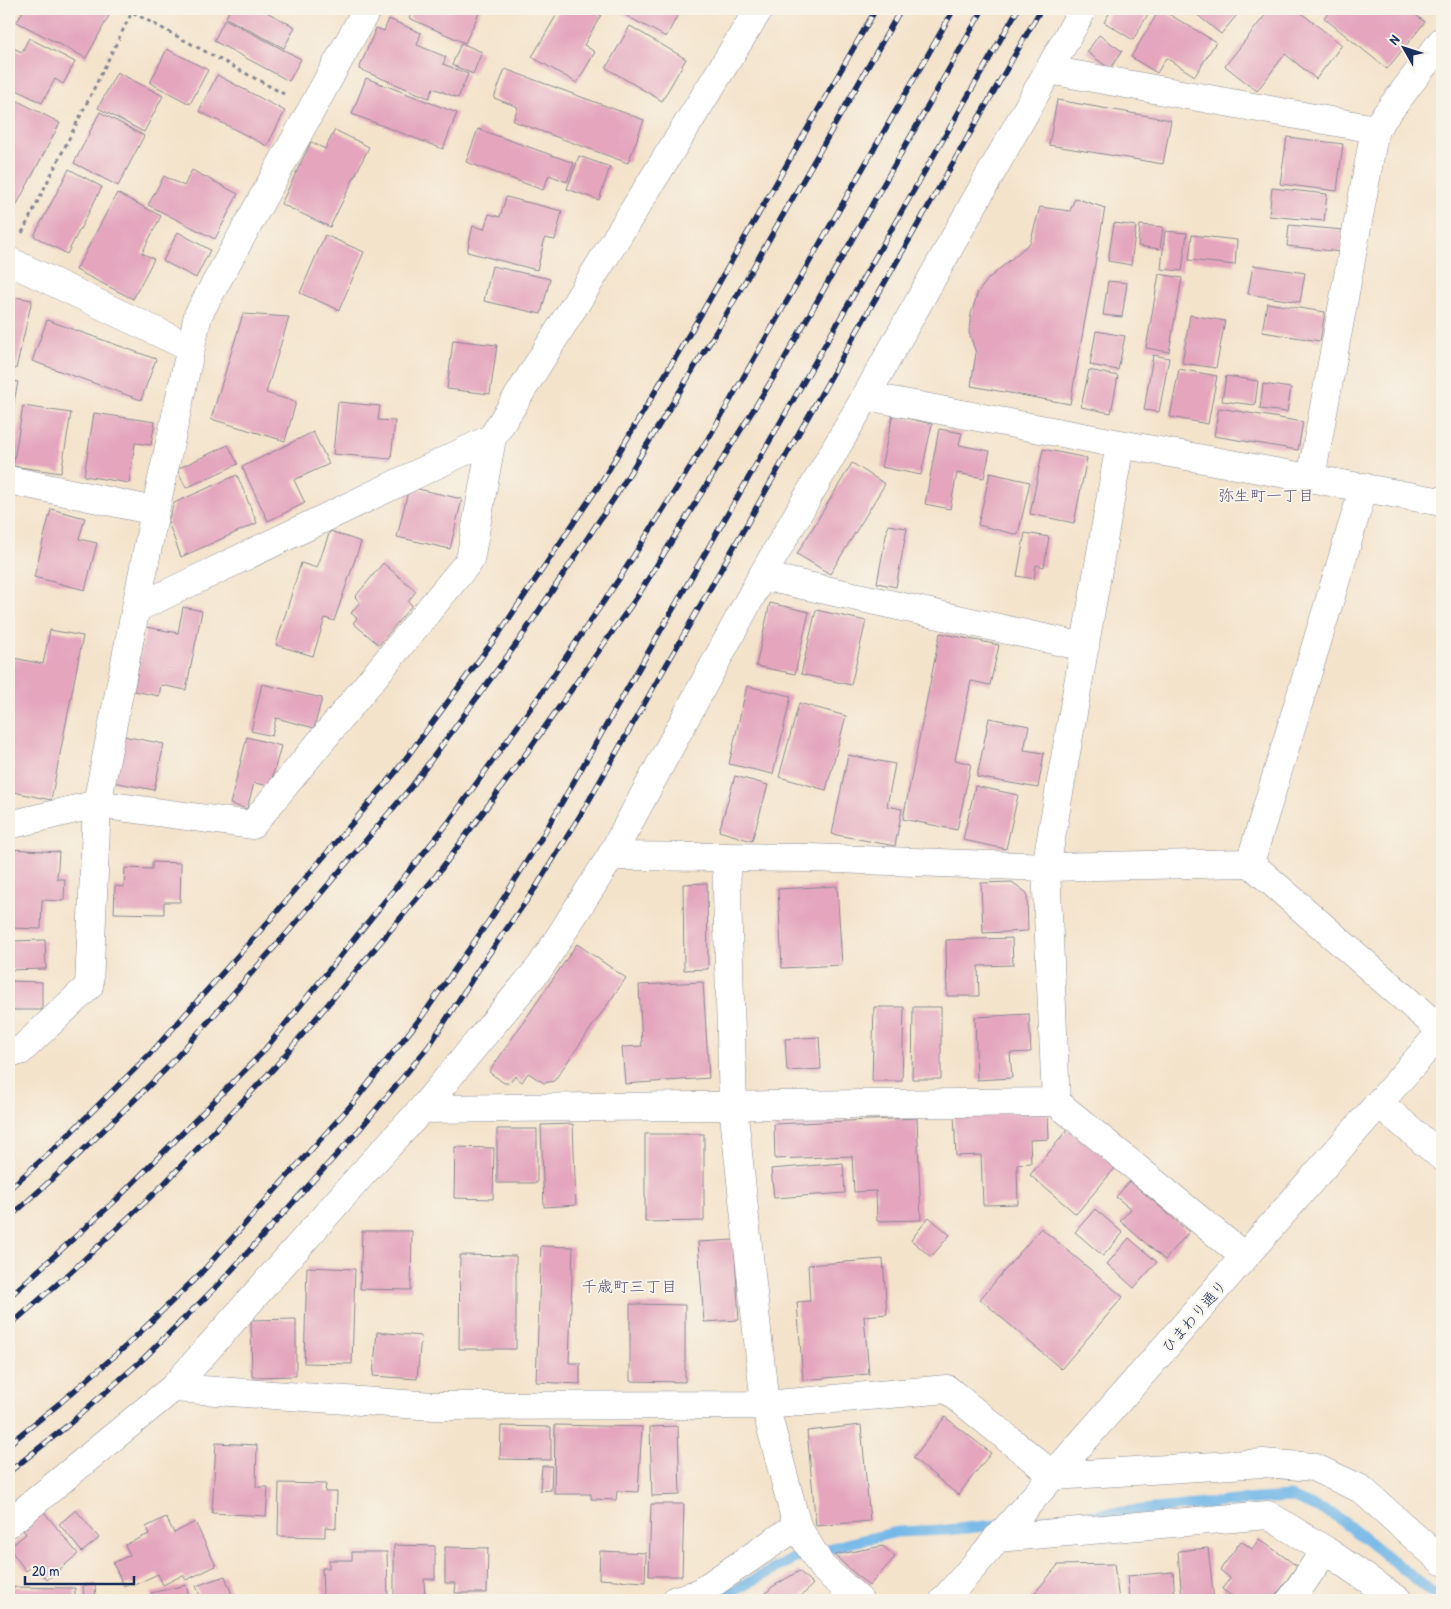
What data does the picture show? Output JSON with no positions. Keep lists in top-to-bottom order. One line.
{"streets":{"street":["ひまわり通り"]},"districts":["弥生町一丁目","千歳町三丁目"],"scale_bar":"20 m","north":"top left"}
